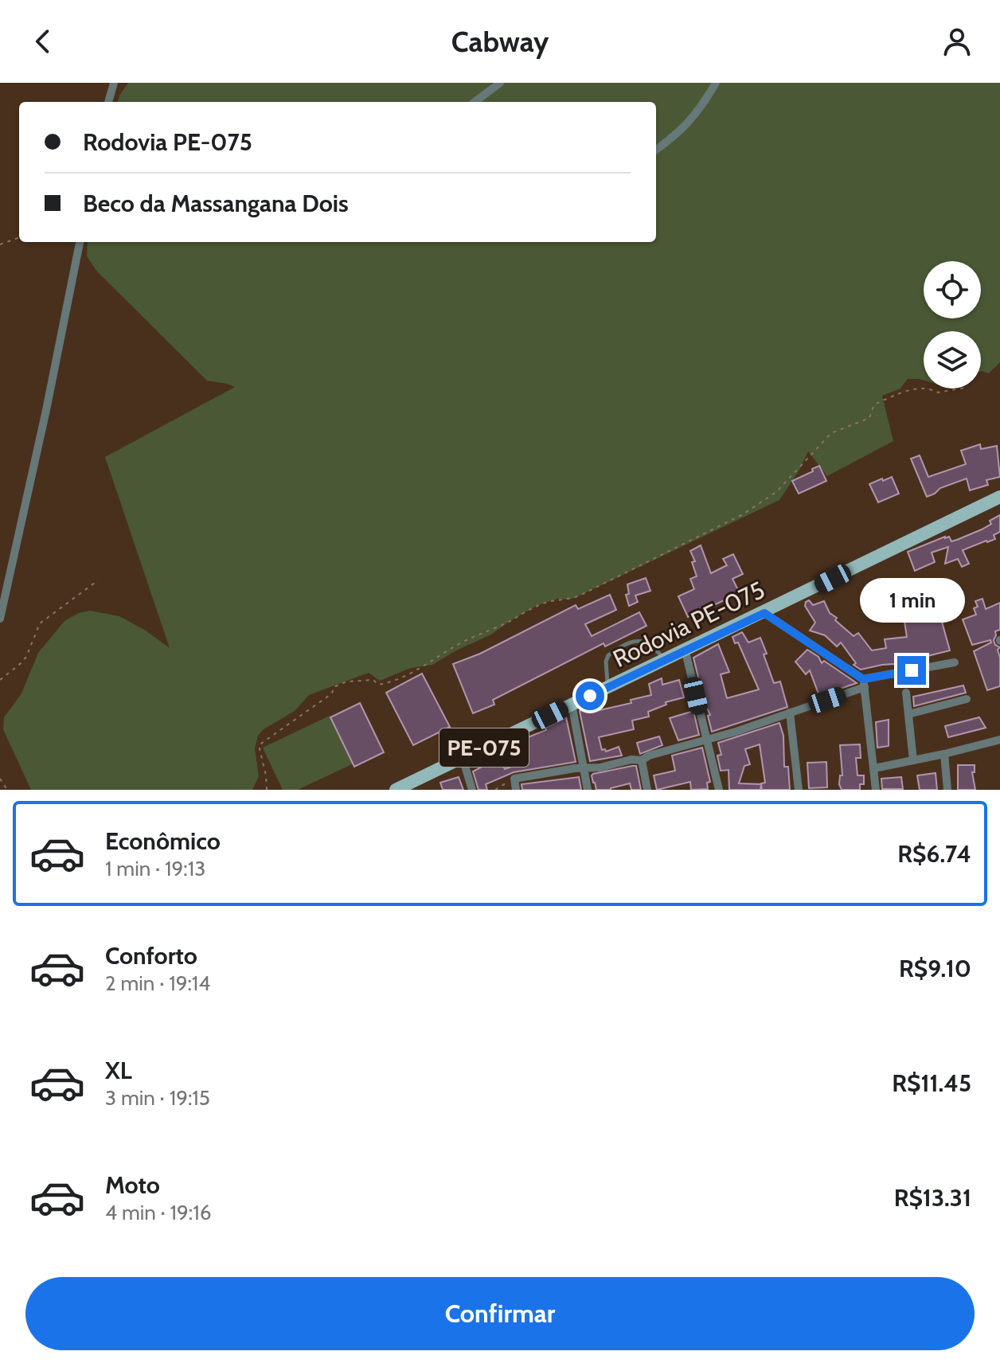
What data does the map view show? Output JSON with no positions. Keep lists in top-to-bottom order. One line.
{"streets":{"main road":["Rodovia PE-075","PE-075"]},"page":{"header":"Cabway","banner":["Rodovia PE-075","Beco da Massangana Dois"],"bubble":"1 min","list":[{"name":"Econômico","note":"1 min · 19:13","value":"R$6.74"},{"name":"Conforto","note":"2 min · 19:14","value":"R$9.10"},{"name":"XL","note":"3 min · 19:15","value":"R$11.45"},{"name":"Moto","note":"4 min · 19:16","value":"R$13.31"}],"buttons":"Confirmar"}}
